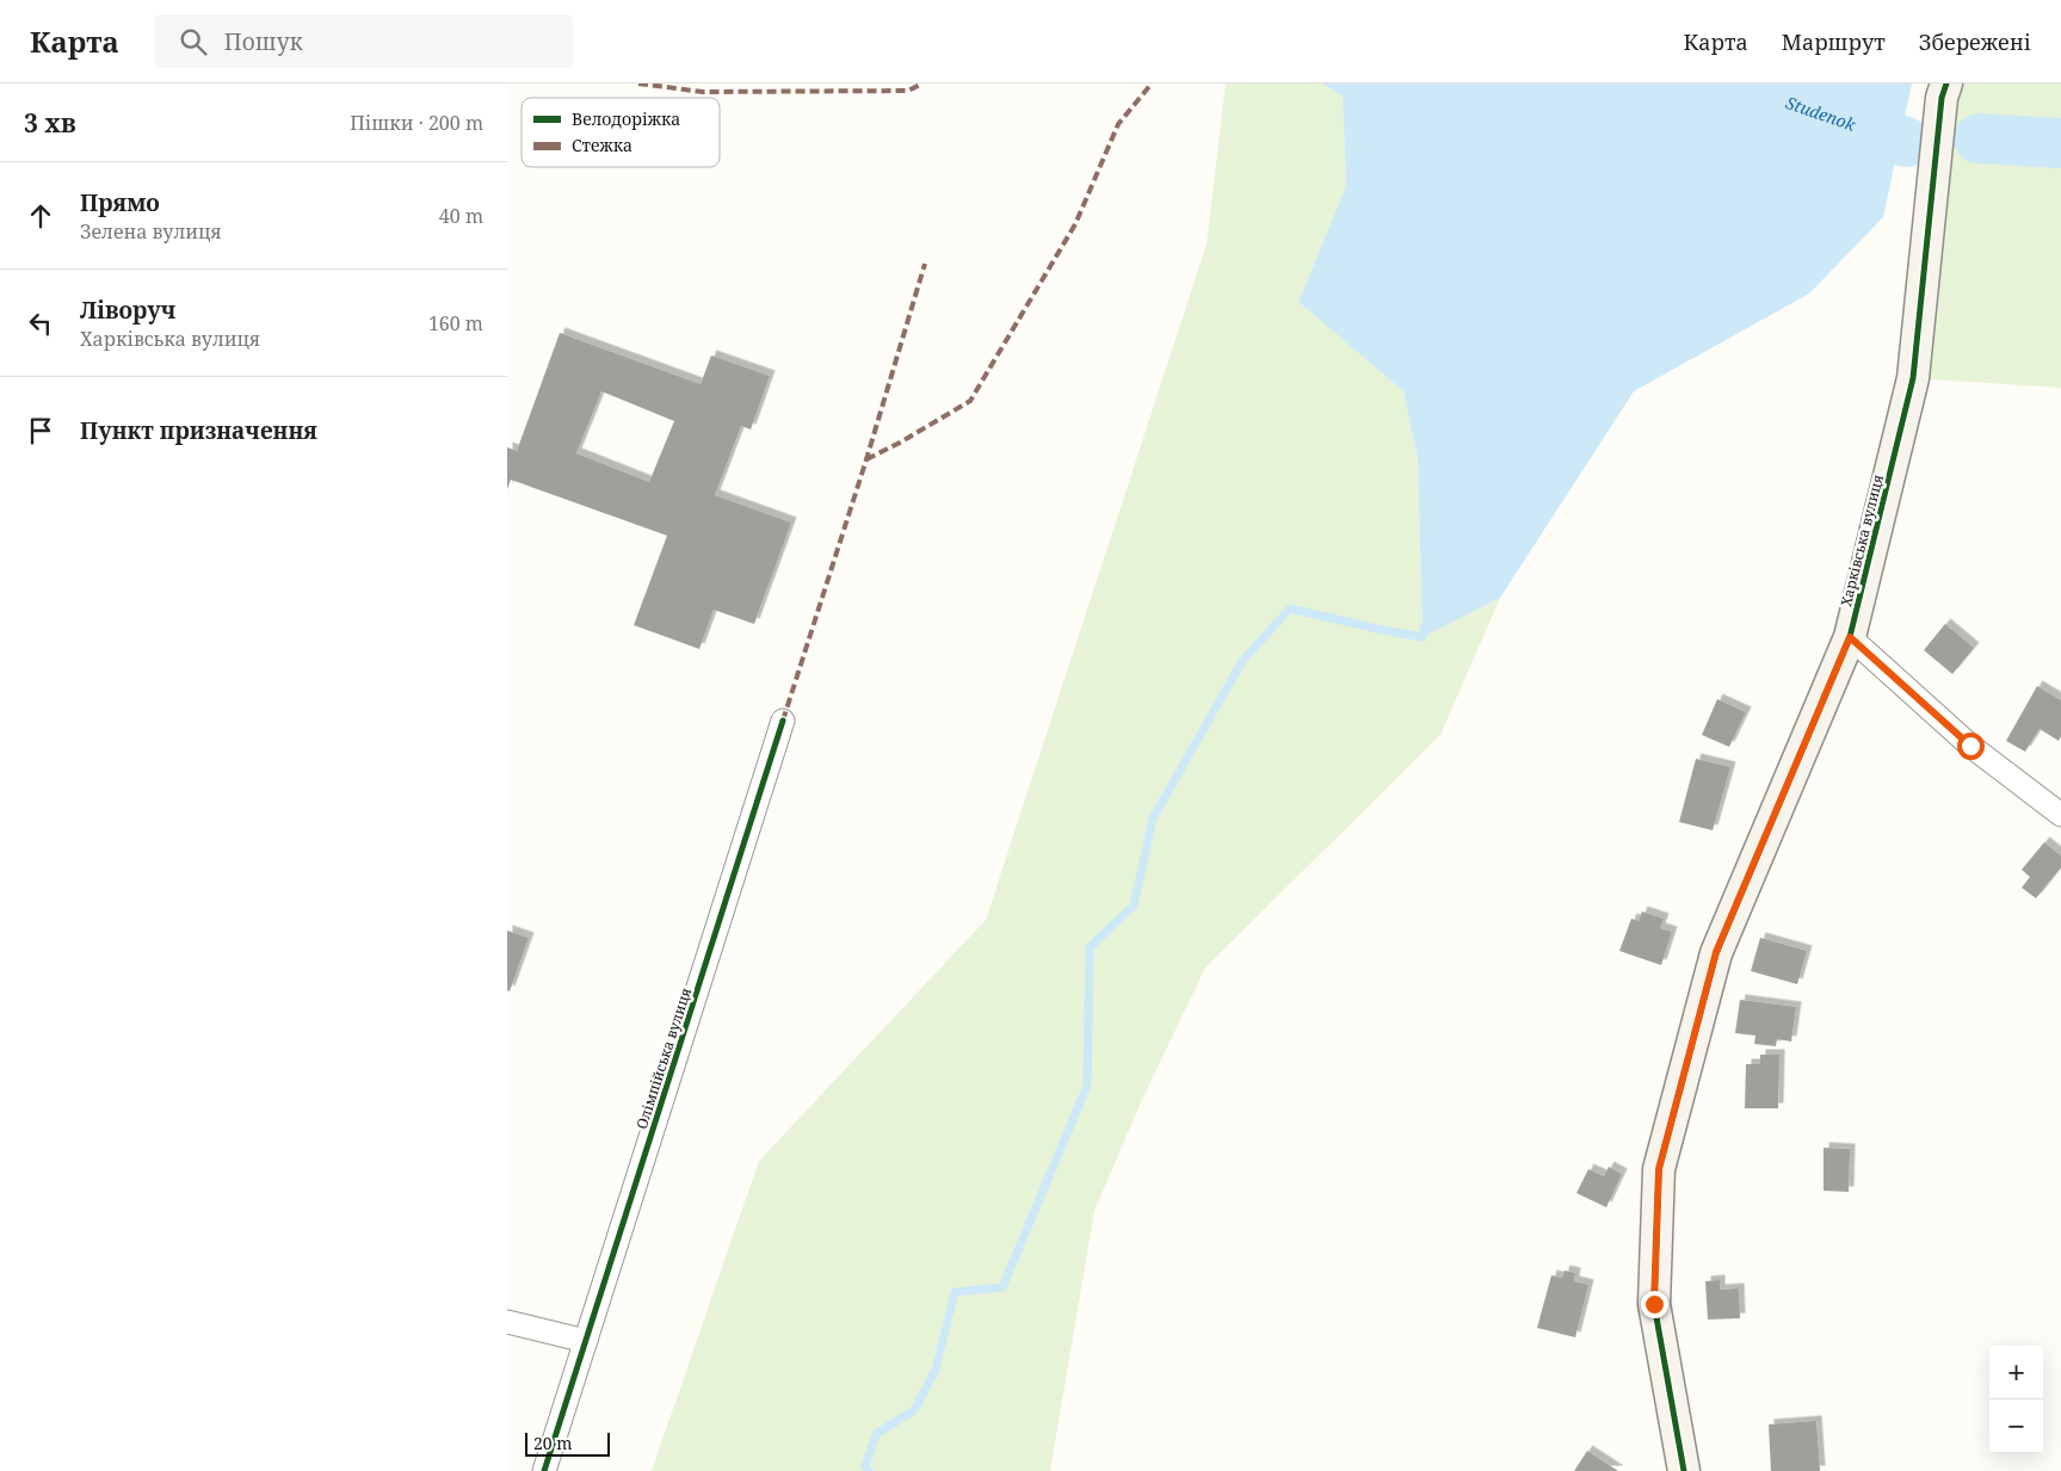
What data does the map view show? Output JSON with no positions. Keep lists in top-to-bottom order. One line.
{"streets":{"street":["Харківська вулиця","Олімпійська вулиця"]},"water":["Studenok"],"legend":["Велодоріжка","Стежка"],"scale_bar":"20 m","page":{"header":"Карта","search":"Пошук","nav":["Карта","Маршрут","Збережені"],"heading":["3 хв","Пішки · 200 m"],"list":[["Прямо","Зелена вулиця","40 m"],["Ліворуч","Харківська вулиця","160 m"],"Пункт призначення"],"map_buttons":["+","−"],"scale":"20 m"}}
